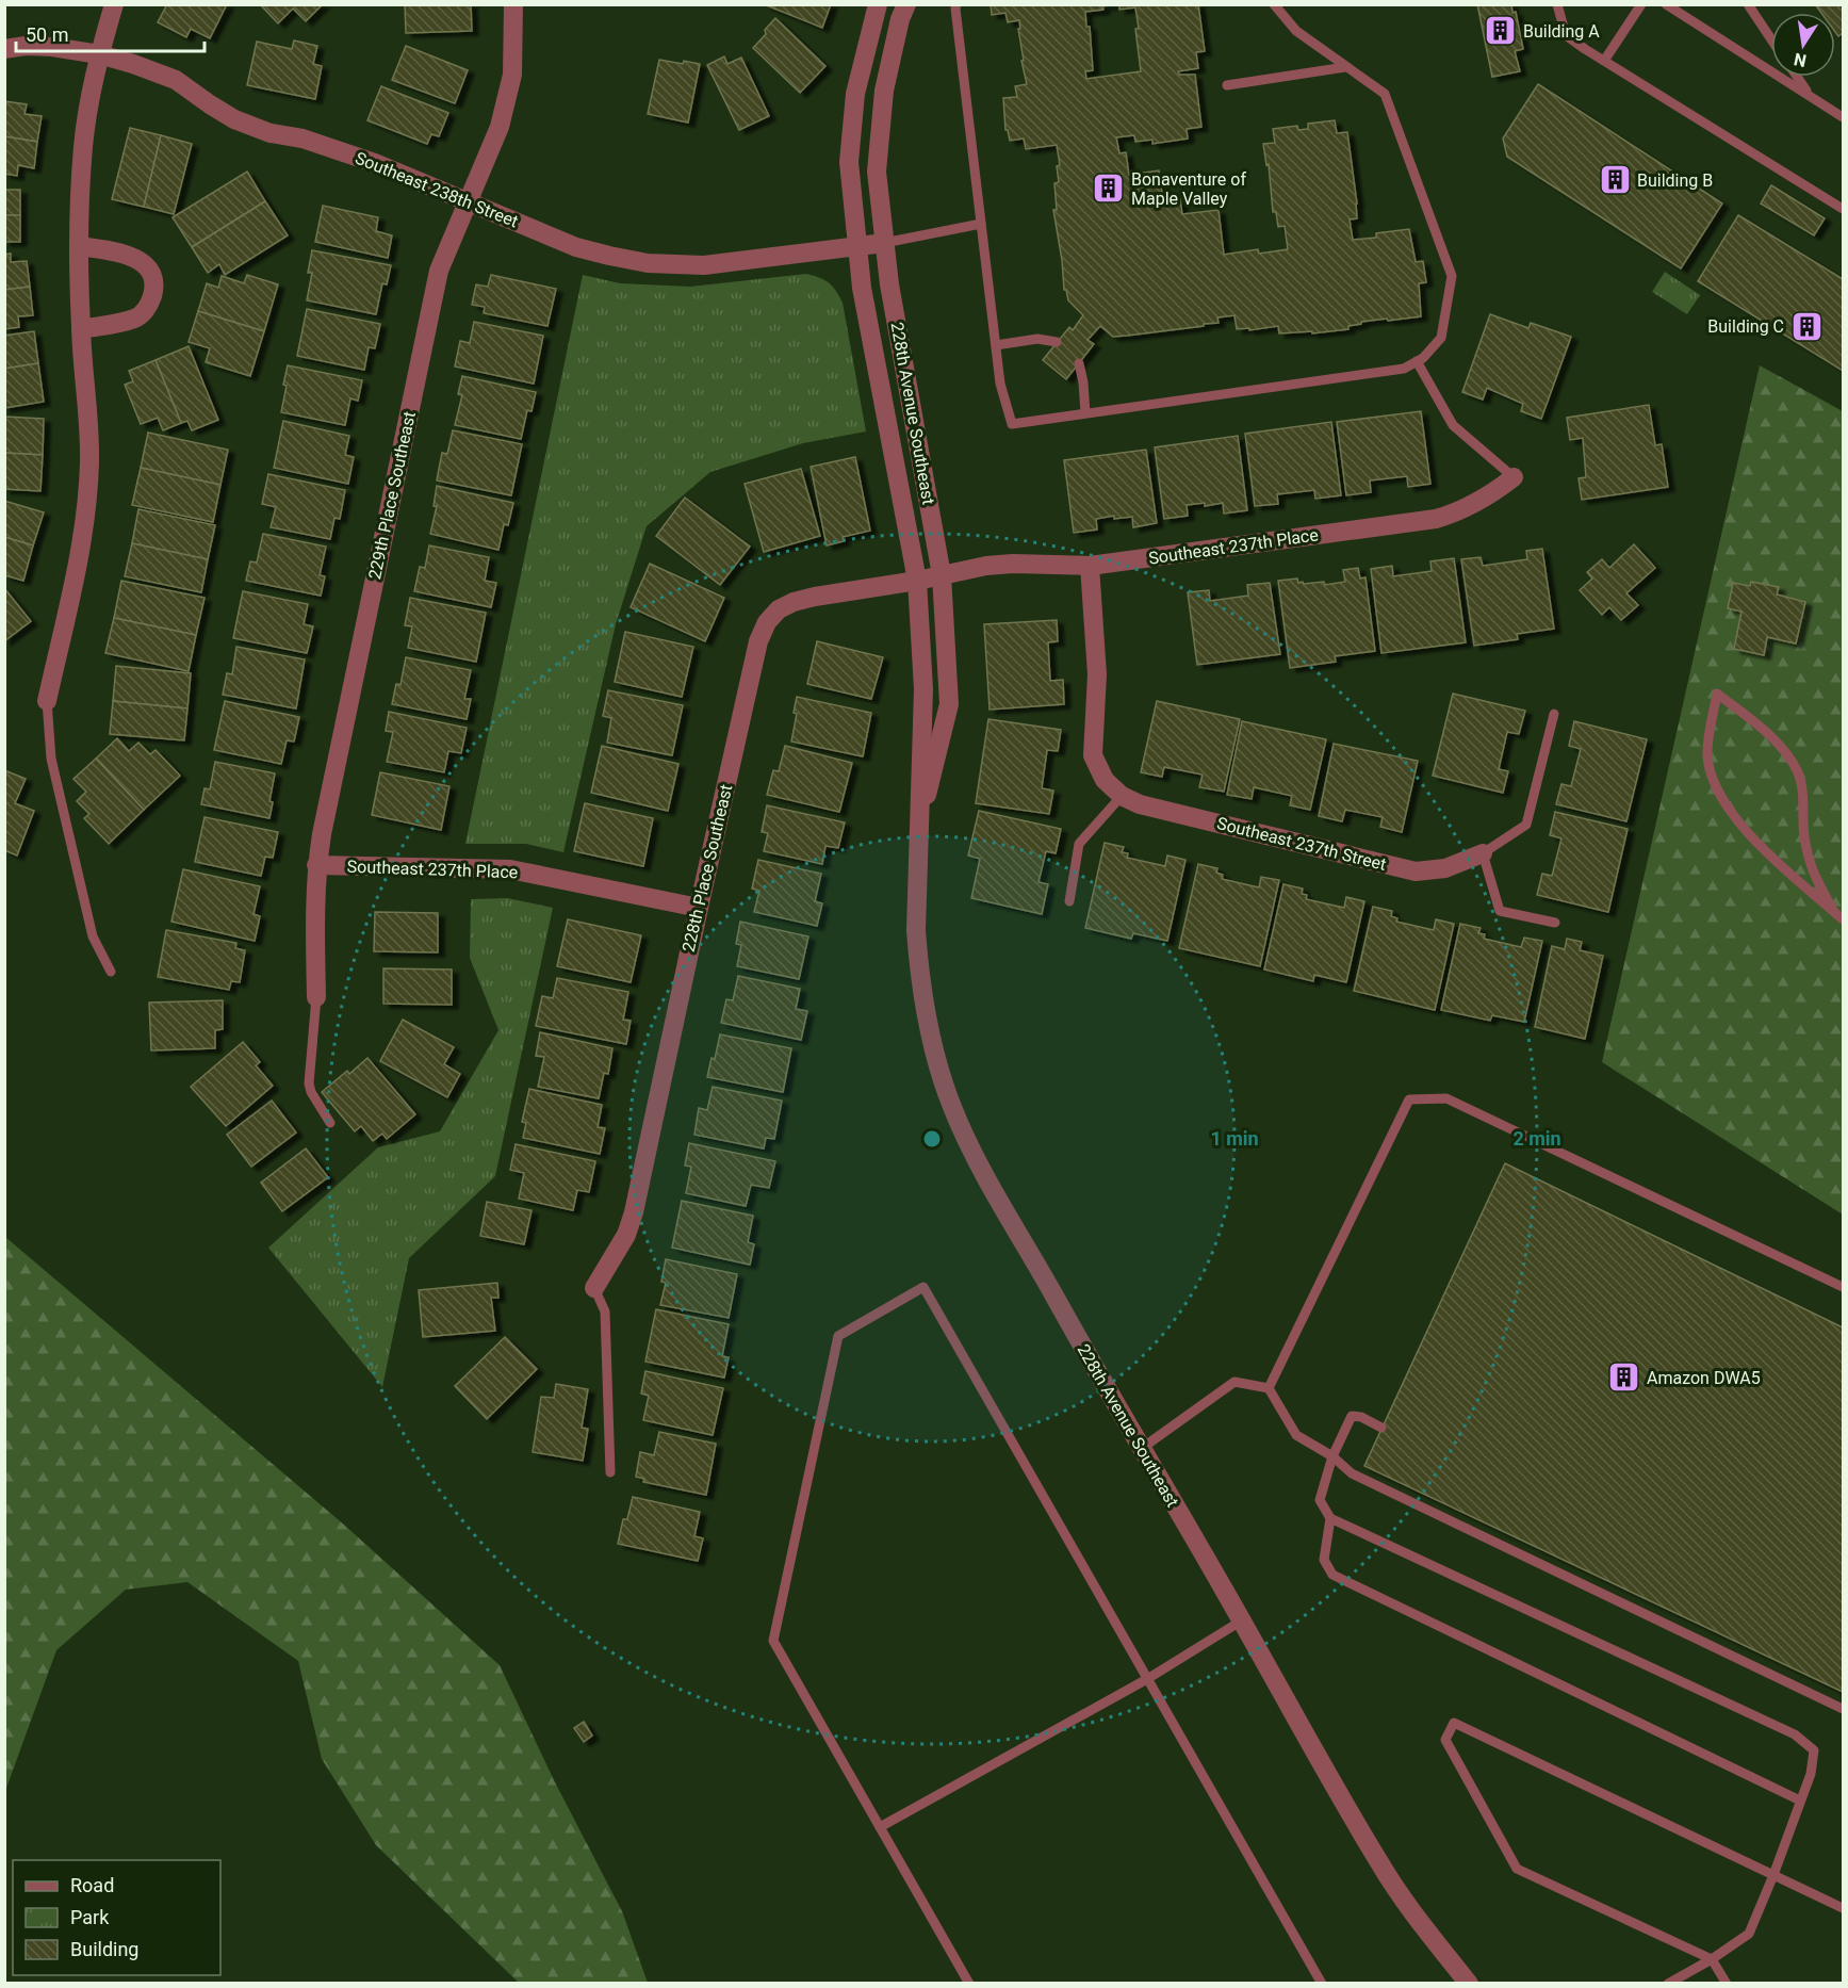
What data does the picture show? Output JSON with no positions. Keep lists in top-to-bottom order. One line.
{"streets":{"street":["Southeast 238th Street","228th Avenue Southeast","229th Place Southeast","Southeast 237th Place","Southeast 237th Street","228th Place Southeast"]},"crossings":[["Southeast 238th Street","228th Avenue Southeast"],["Southeast 238th Street","229th Place Southeast"],["228th Avenue Southeast","Southeast 237th Place"],["228th Avenue Southeast","228th Place Southeast"],["229th Place Southeast","Southeast 237th Place"],["Southeast 237th Place","228th Place Southeast"]],"places":{"building":["Building A","Building B","Bonaventure of Maple Valley","Building C","Amazon DWA5"]},"legend":["Road","Park","Building"],"scale_bar":"50 m","north":"bottom","rings":["1 min","2 min"]}
